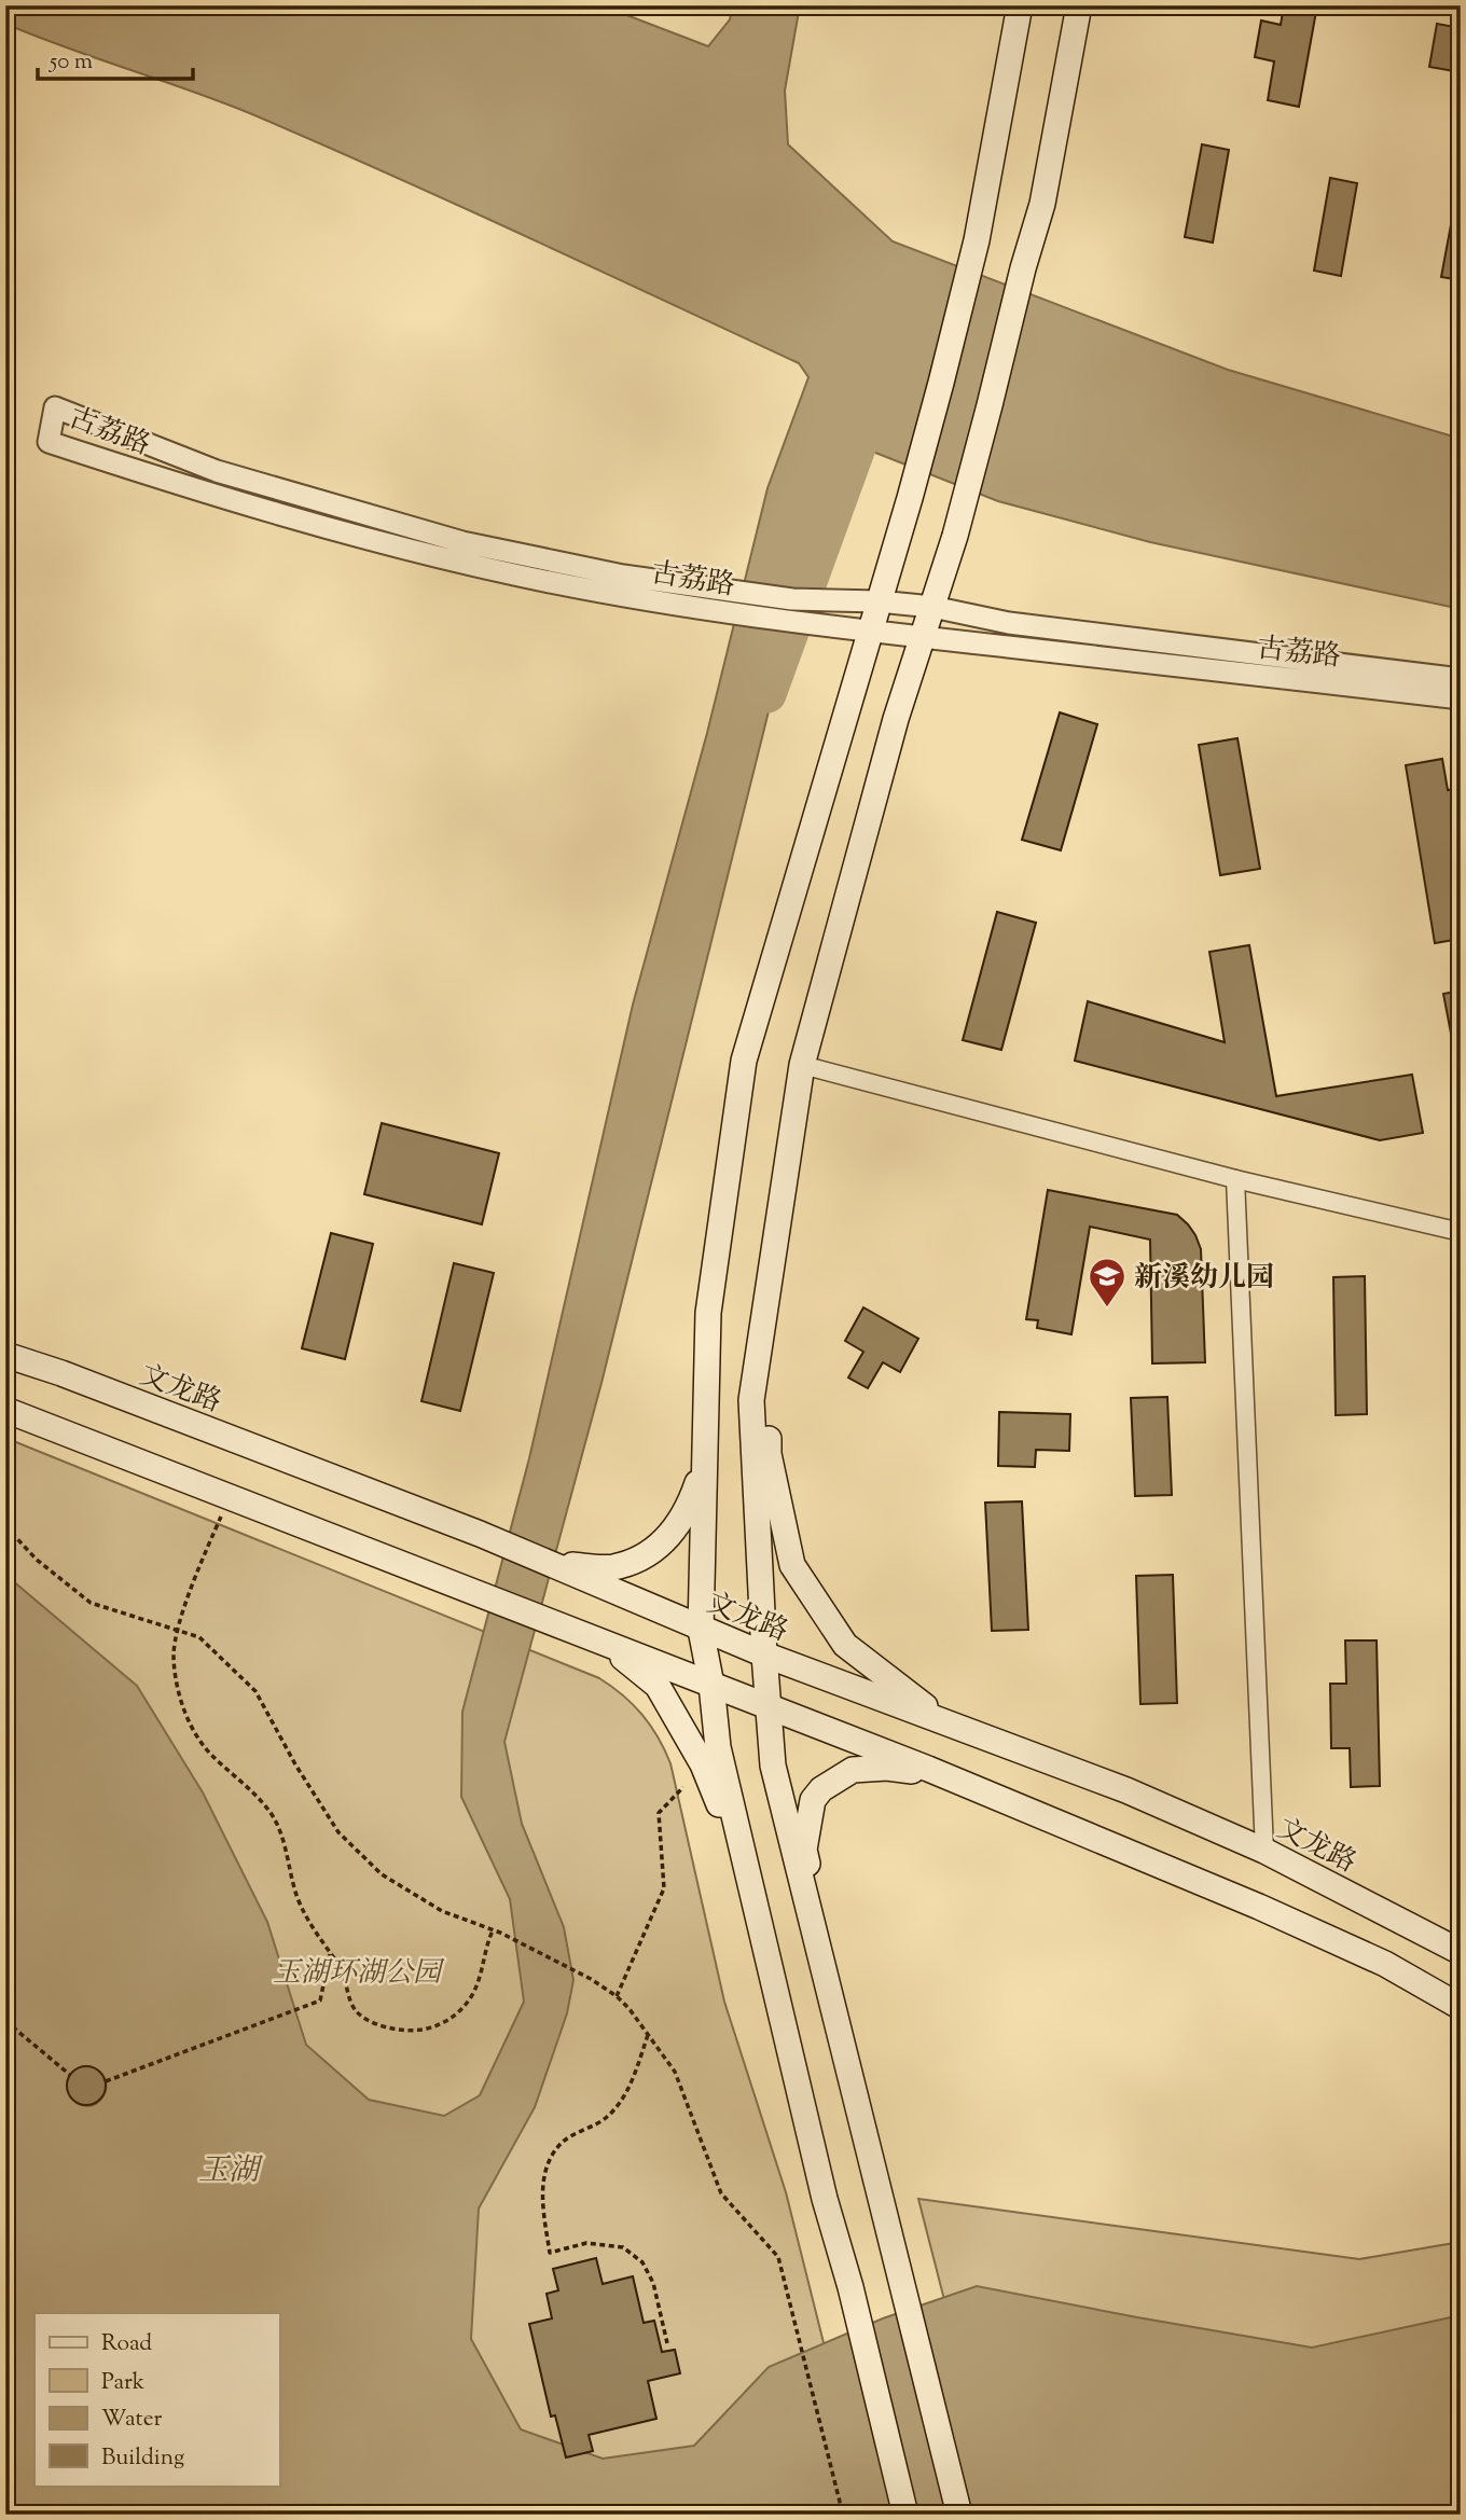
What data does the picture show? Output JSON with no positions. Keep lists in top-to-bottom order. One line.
{"streets":{"main road":["文龙路"],"street":["古荔路"]},"water":["玉湖"],"parks":["玉湖环湖公园"],"places":{"school or university":["新溪幼儿园"]},"legend":["Road","Park","Water","Building"],"scale_bar":"50 m"}
